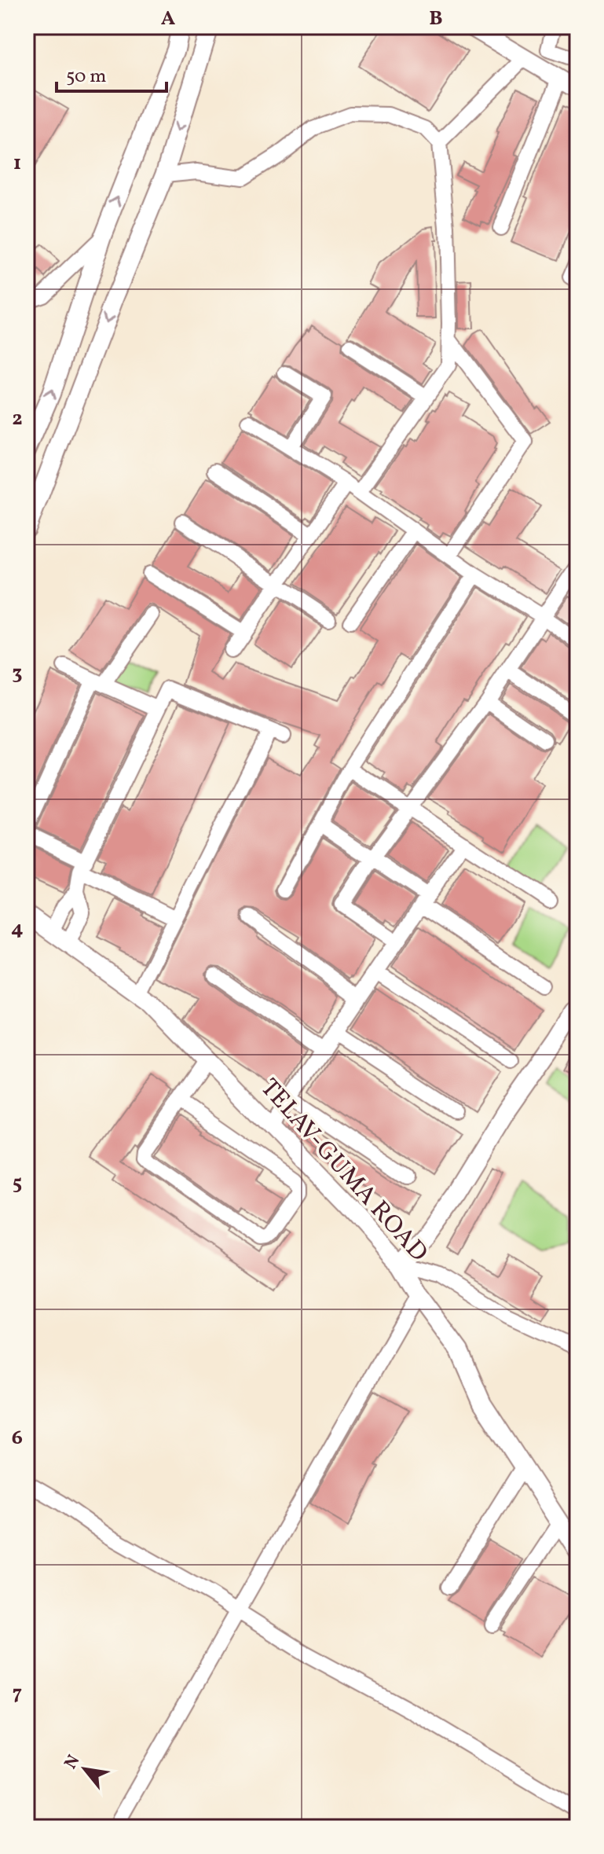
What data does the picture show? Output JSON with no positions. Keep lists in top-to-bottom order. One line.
{"streets":{"street":["TELAV-GUMA ROAD"]},"scale_bar":"50 m","north":"top left","grid":{"columns":["A","B"],"rows":["1","2","3","4","5","6","7"]}}
